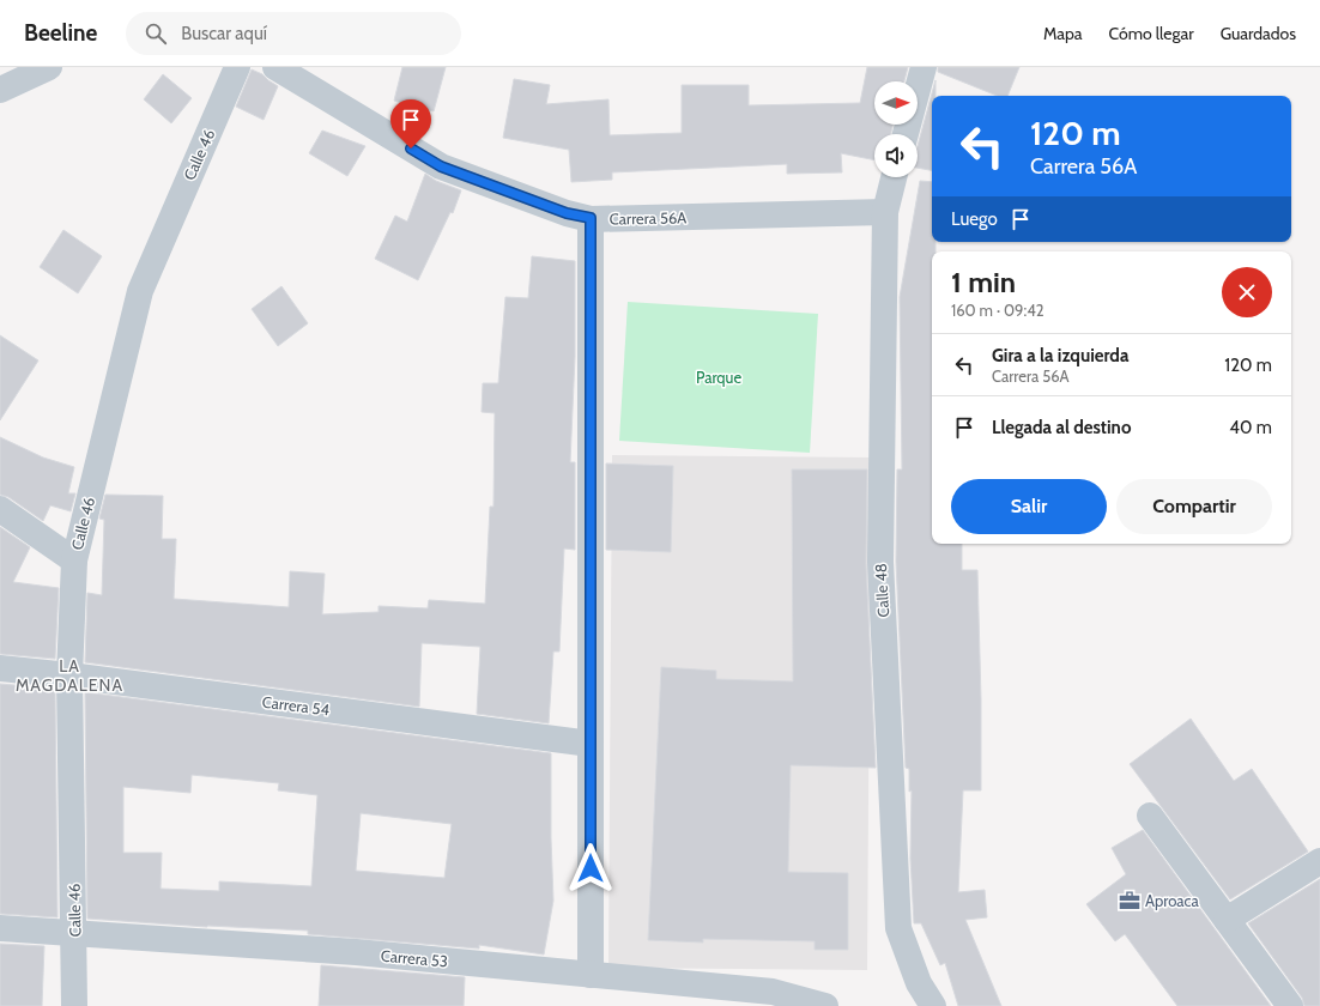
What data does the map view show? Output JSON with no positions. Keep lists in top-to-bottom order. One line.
{"streets":{"street":["Calle 46","Carrera 56A","Calle 48","Carrera 54","Carrera 53"]},"crossings":[["Calle 46","Carrera 54"],["Calle 46","Carrera 53"],["Carrera 56A","Calle 48"]],"districts":["LA MAGDALENA"],"parks":["Parque"],"places":{"office":["Aproaca"]},"north":"right","page":{"header":"Beeline","search":"Buscar aquí","nav":["Mapa","Cómo llegar","Guardados"],"turn":["120 m","Carrera 56A"],"then":"Luego","heading":["1 min","160 m · 09:42"],"list":[{"name":"Gira a la izquierda","note":"Carrera 56A","value":"120 m"},{"name":"Llegada al destino","value":"40 m"}],"buttons":["Salir","Compartir"]}}
